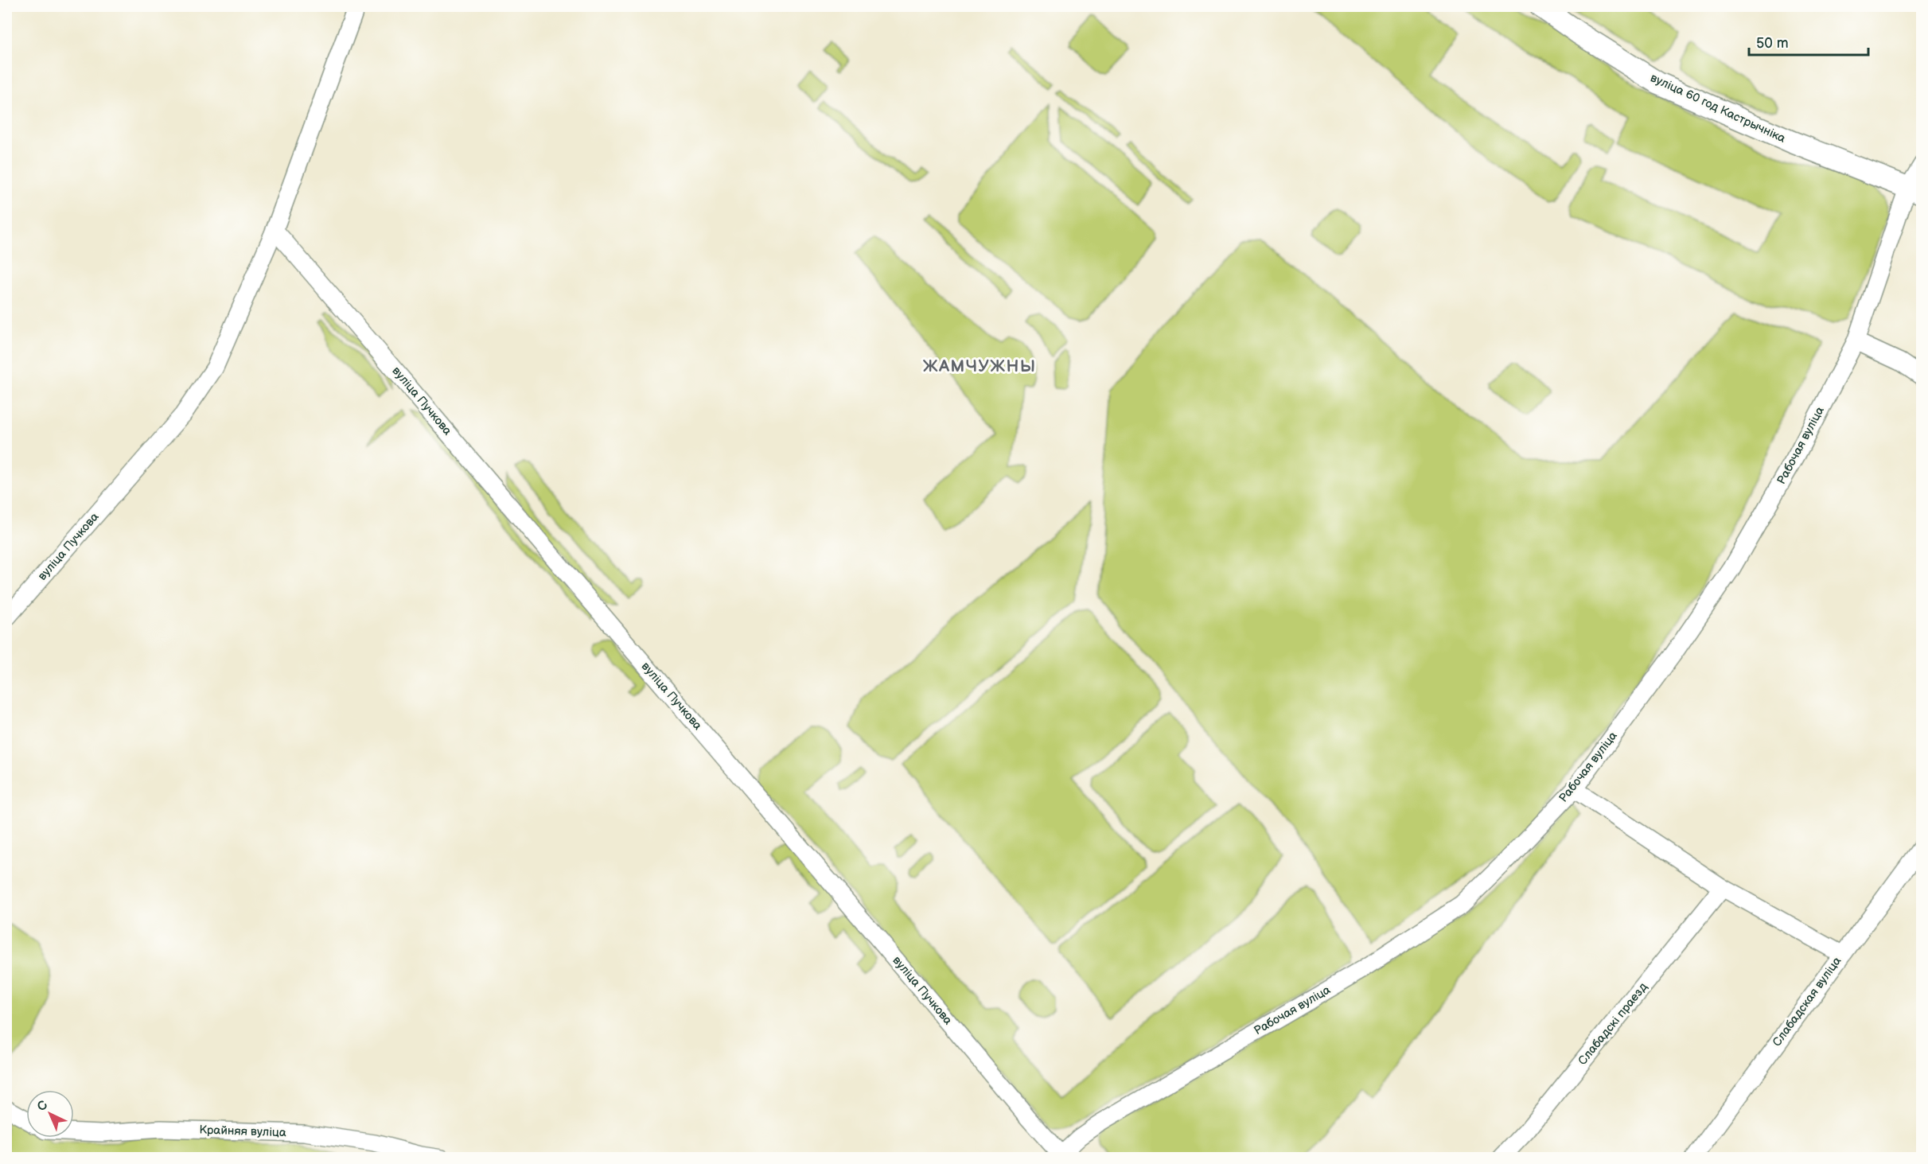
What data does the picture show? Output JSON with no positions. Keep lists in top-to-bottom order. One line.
{"streets":{"street":["вуліца 60 год Кастрычніка","вуліца Пучкова","Рабочая вуліца","Слабадская вуліца","Слабадскі праезд","Крайняя вуліца"]},"crossings":[["вуліца 60 год Кастрычніка","Рабочая вуліца"],["вуліца Пучкова","Рабочая вуліца"]],"districts":["ЖАМЧУЖНЫ"],"scale_bar":"50 m","north":"top left"}
